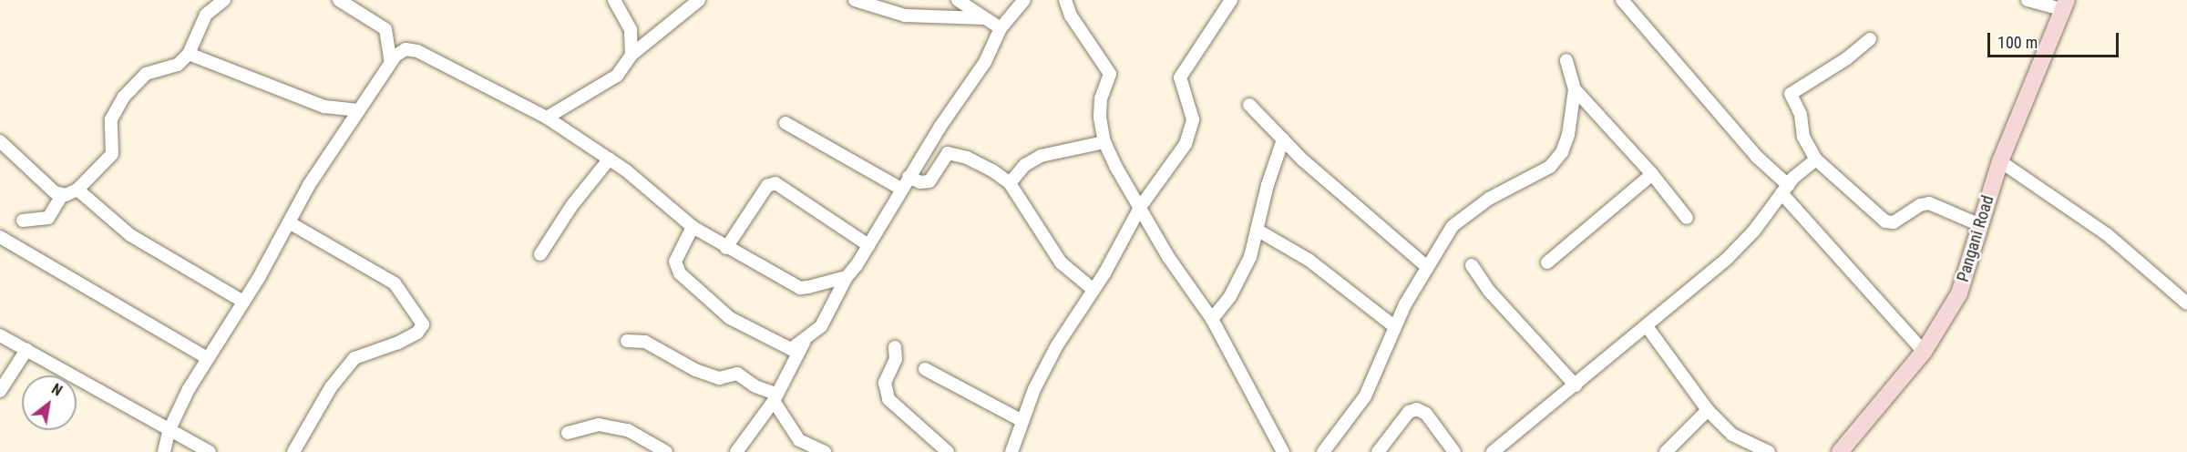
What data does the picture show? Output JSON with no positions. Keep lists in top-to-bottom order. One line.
{"streets":{"main road":["Pangani Road"]},"scale_bar":"100 m","north":"top right"}
